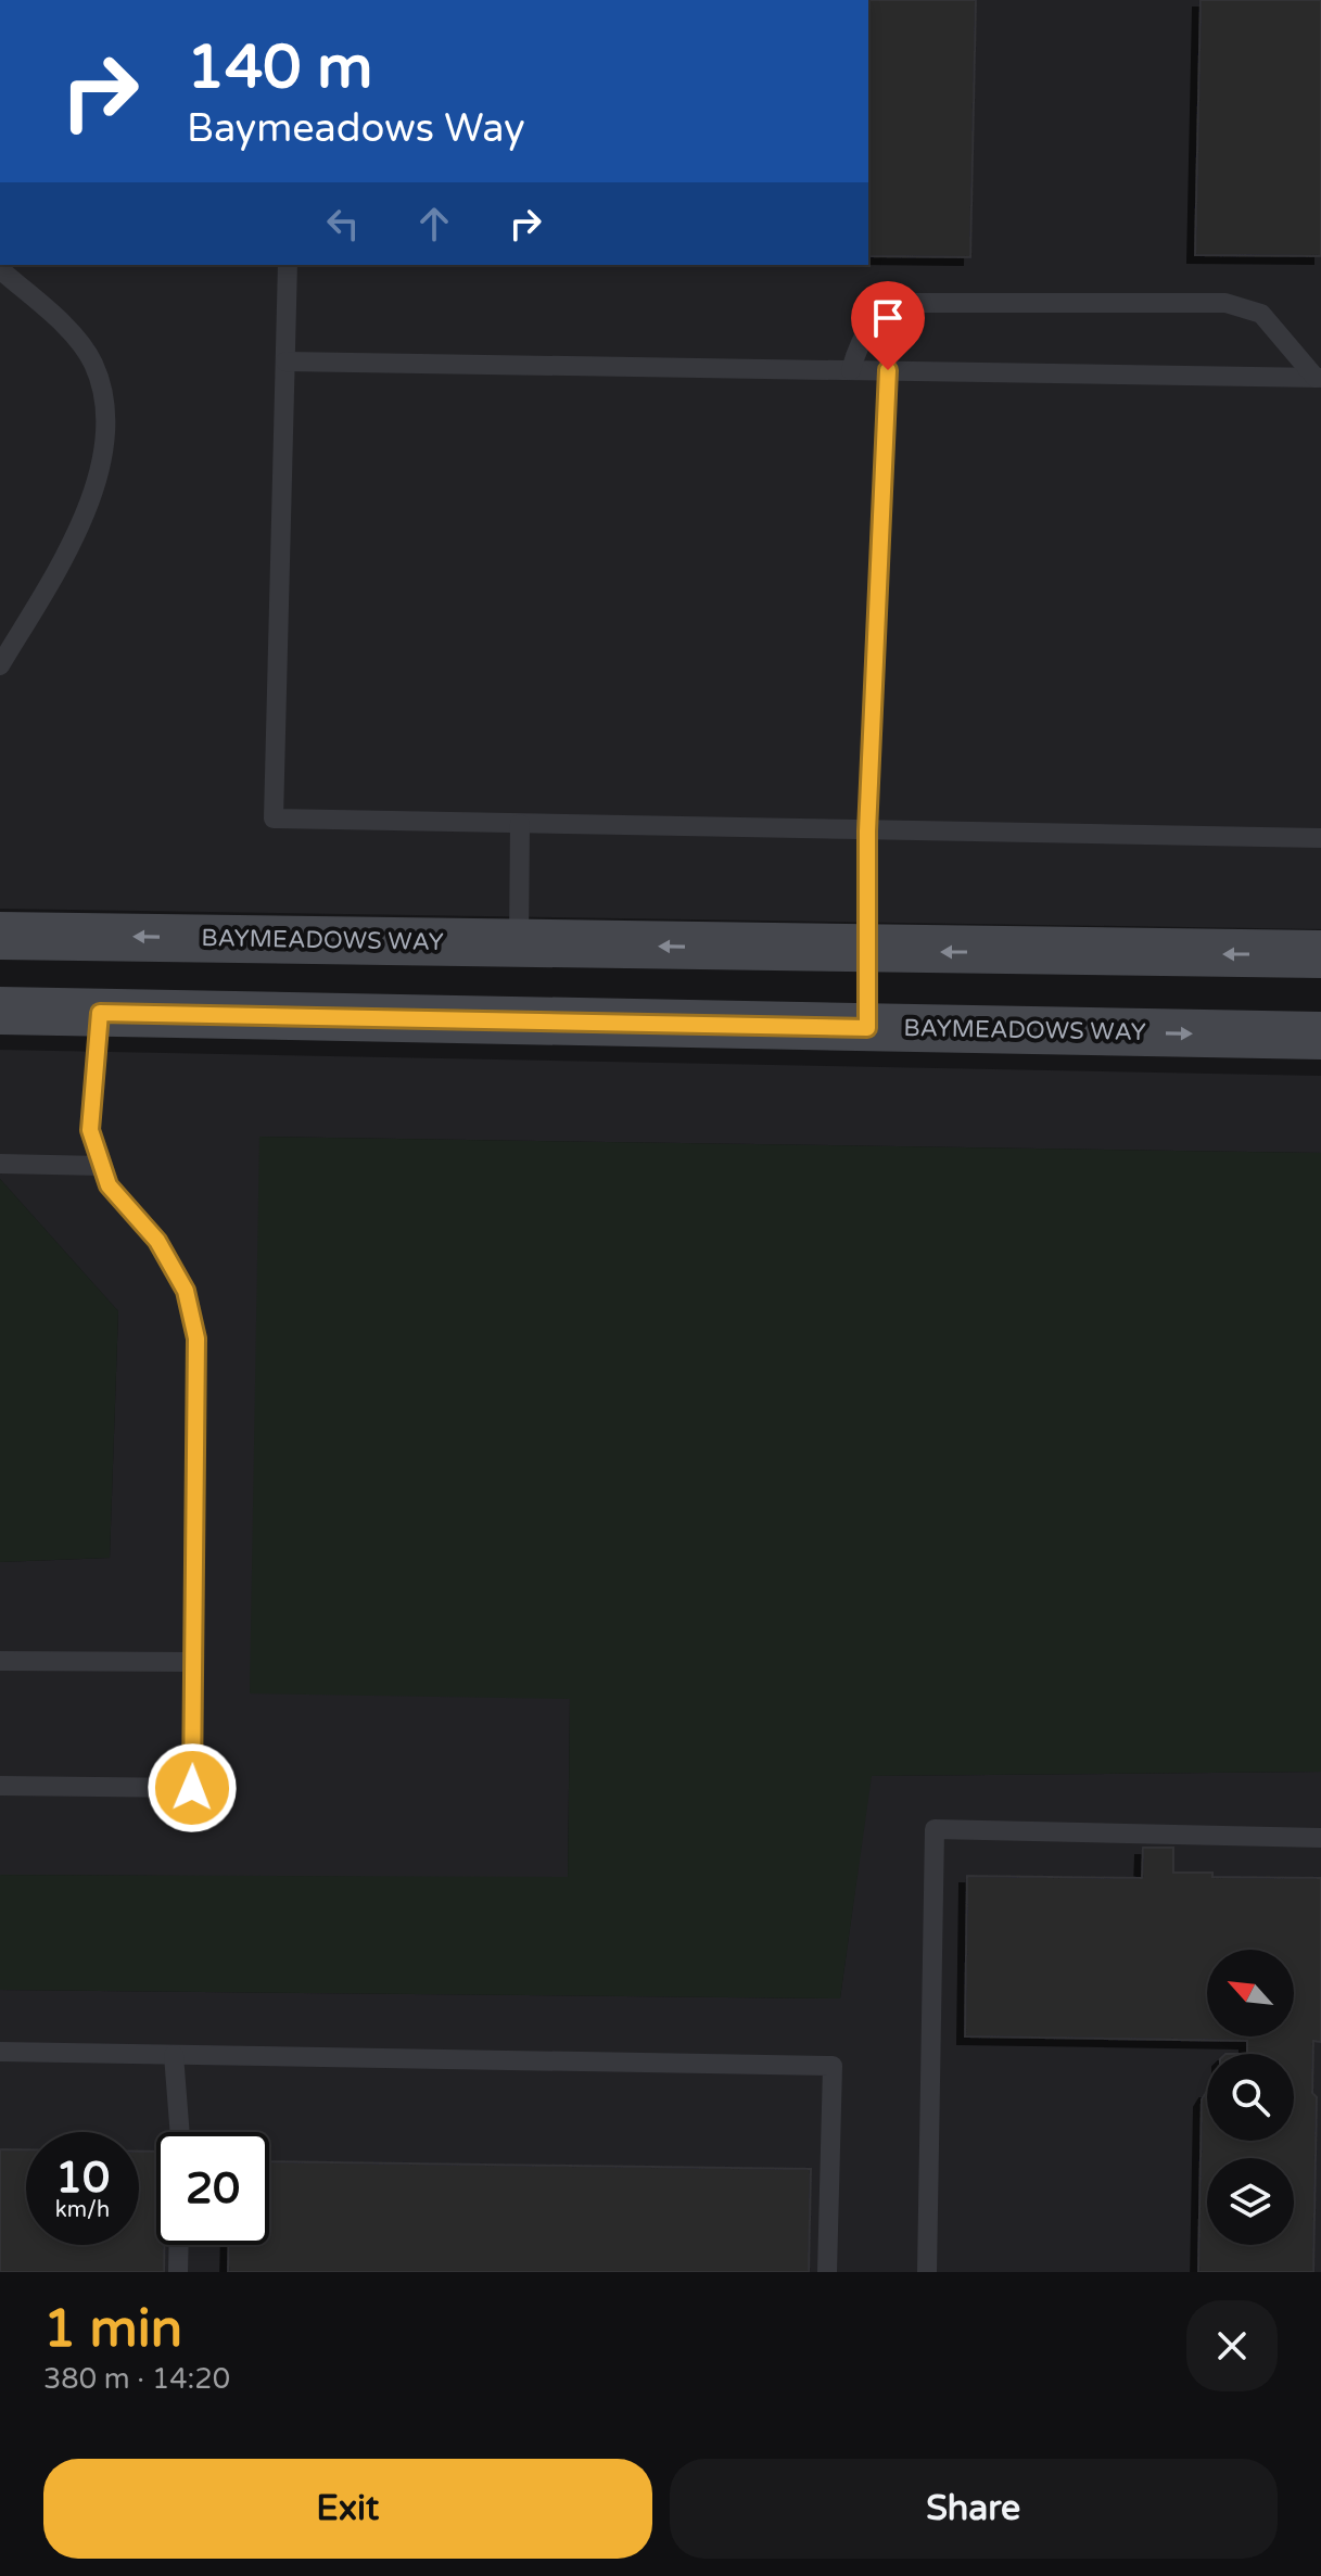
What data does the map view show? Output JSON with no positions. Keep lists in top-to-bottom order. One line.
{"streets":{"street":["BAYMEADOWS WAY"]},"north":"top left","page":{"turn":["140 m","Baymeadows Way"],"speed":"10 km/h","limit":"20","heading":["1 min","380 m · 14:20"],"buttons":["Exit","Share"]}}
